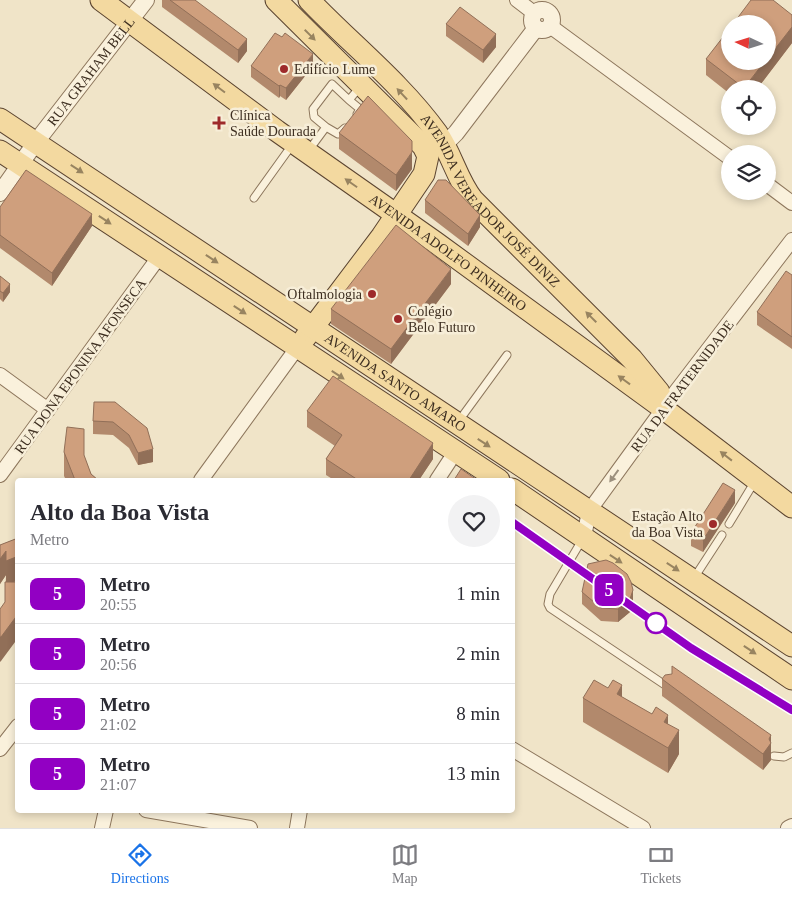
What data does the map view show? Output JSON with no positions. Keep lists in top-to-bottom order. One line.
{"streets":{"main road":["AVENIDA VEREADOR JOSÉ DINIZ","AVENIDA ADOLFO PINHEIRO","AVENIDA SANTO AMARO"],"street":["RUA GRAHAM BELL","RUA DONA EPONINA AFONSECA","RUA DA FRATERNIDADE"]},"crossings":[["RUA GRAHAM BELL","AVENIDA ADOLFO PINHEIRO"],["RUA GRAHAM BELL","AVENIDA SANTO AMARO"],["AVENIDA VEREADOR JOSÉ DINIZ","AVENIDA ADOLFO PINHEIRO"],["AVENIDA VEREADOR JOSÉ DINIZ","RUA DA FRATERNIDADE"],["AVENIDA ADOLFO PINHEIRO","RUA DA FRATERNIDADE"],["RUA DONA EPONINA AFONSECA","AVENIDA SANTO AMARO"],["AVENIDA SANTO AMARO","RUA DA FRATERNIDADE"]],"one_way":["AVENIDA ADOLFO PINHEIRO"],"places":{"other":["Edifício Lume","Oftalmologia","Colégio Belo Futuro","Estação Alto da Boa Vista"],"health":["Clínica Saúde Dourada"]},"lines":["metro line 5"],"north":"left","page":{"on_map":"5","heading":["Alto da Boa Vista","Metro"],"list":[{"mark":"5","name":"Metro","note":"20:55","value":"1 min"},{"mark":"5","name":"Metro","note":"20:56","value":"2 min"},{"mark":"5","name":"Metro","note":"21:02","value":"8 min"},{"mark":"5","name":"Metro","note":"21:07","value":"13 min"}],"tabs":["Directions","Map","Tickets"]}}
